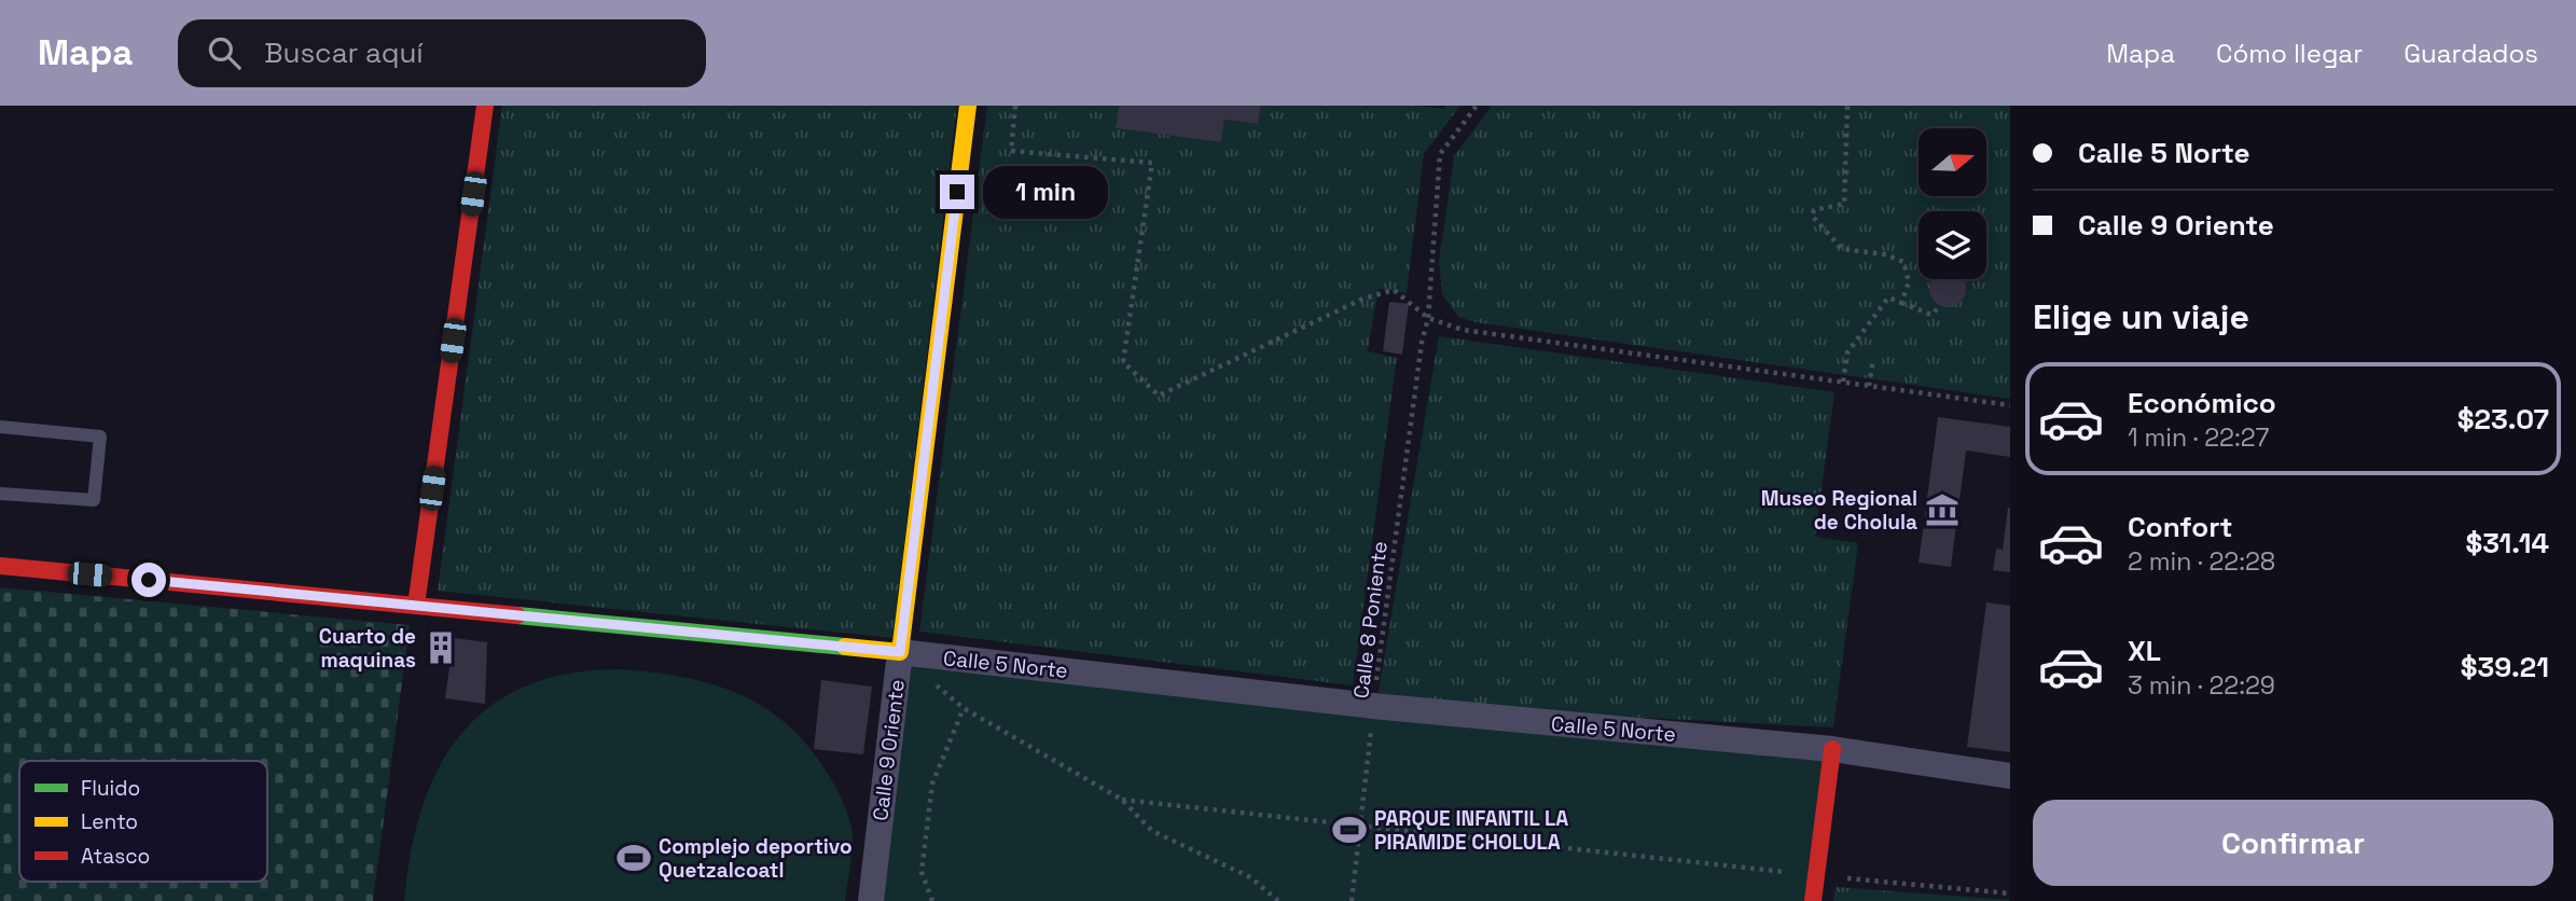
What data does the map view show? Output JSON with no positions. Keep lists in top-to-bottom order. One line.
{"streets":{"street":["Calle 5 Norte","Calle 9 Oriente"],"path":["Calle 8 Poniente"]},"crossings":[["Calle 8 Poniente","Calle 5 Norte"],["Calle 5 Norte","Calle 9 Oriente"]],"places":{"museum":["Museo Regional de Cholula"],"building":["Cuarto de maquinas"],"sports":["PARQUE INFANTIL LA PIRAMIDE CHOLULA","Complejo deportivo Quetzalcoatl"]},"legend":["Fluido","Lento","Atasco"],"north":"right","page":{"header":"Mapa","search":"Buscar aquí","nav":["Mapa","Cómo llegar","Guardados"],"banner":["Calle 5 Norte","Calle 9 Oriente"],"bubble":"1 min","heading":"Elige un viaje","list":[{"name":"Económico","note":"1 min · 22:27","value":"$23.07"},{"name":"Confort","note":"2 min · 22:28","value":"$31.14"},{"name":"XL","note":"3 min · 22:29","value":"$39.21"}],"buttons":"Confirmar"}}
